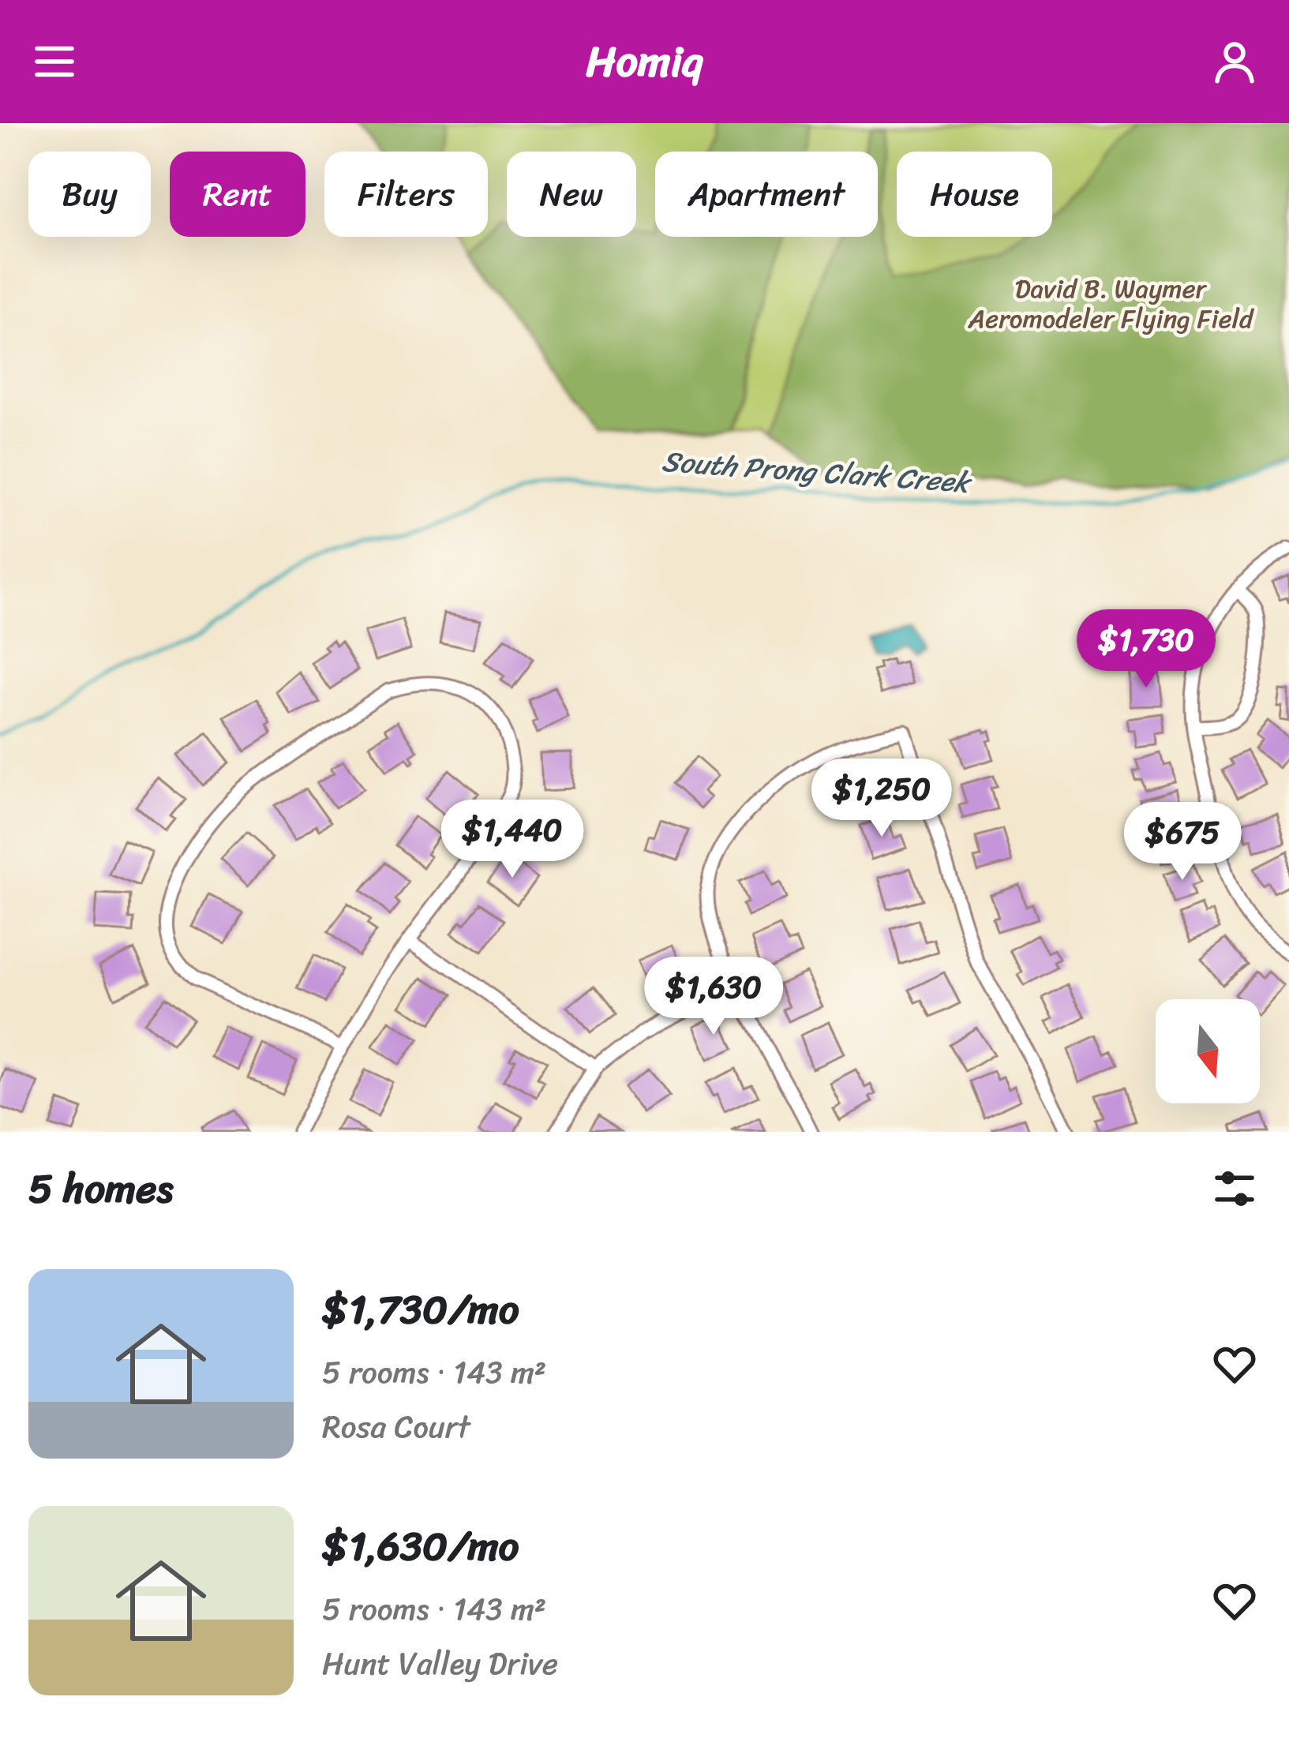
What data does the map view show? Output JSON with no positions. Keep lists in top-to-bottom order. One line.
{"water":["South Prong Clark Creek"],"parks":["David B. Waymer Aeromodeler Flying Field"],"north":"bottom","page":{"header":"Homiq","chip":["Buy","Rent","Filters","New","Apartment","House"],"price":["$1,730","$1,250","$1,440","$675","$1,630"],"heading":"5 homes","list":[{"name":"$1,730/mo","note":"5 rooms · 143 m² · Rosa Court"},{"name":"$1,630/mo","note":"5 rooms · 143 m² · Hunt Valley Drive"}]}}
